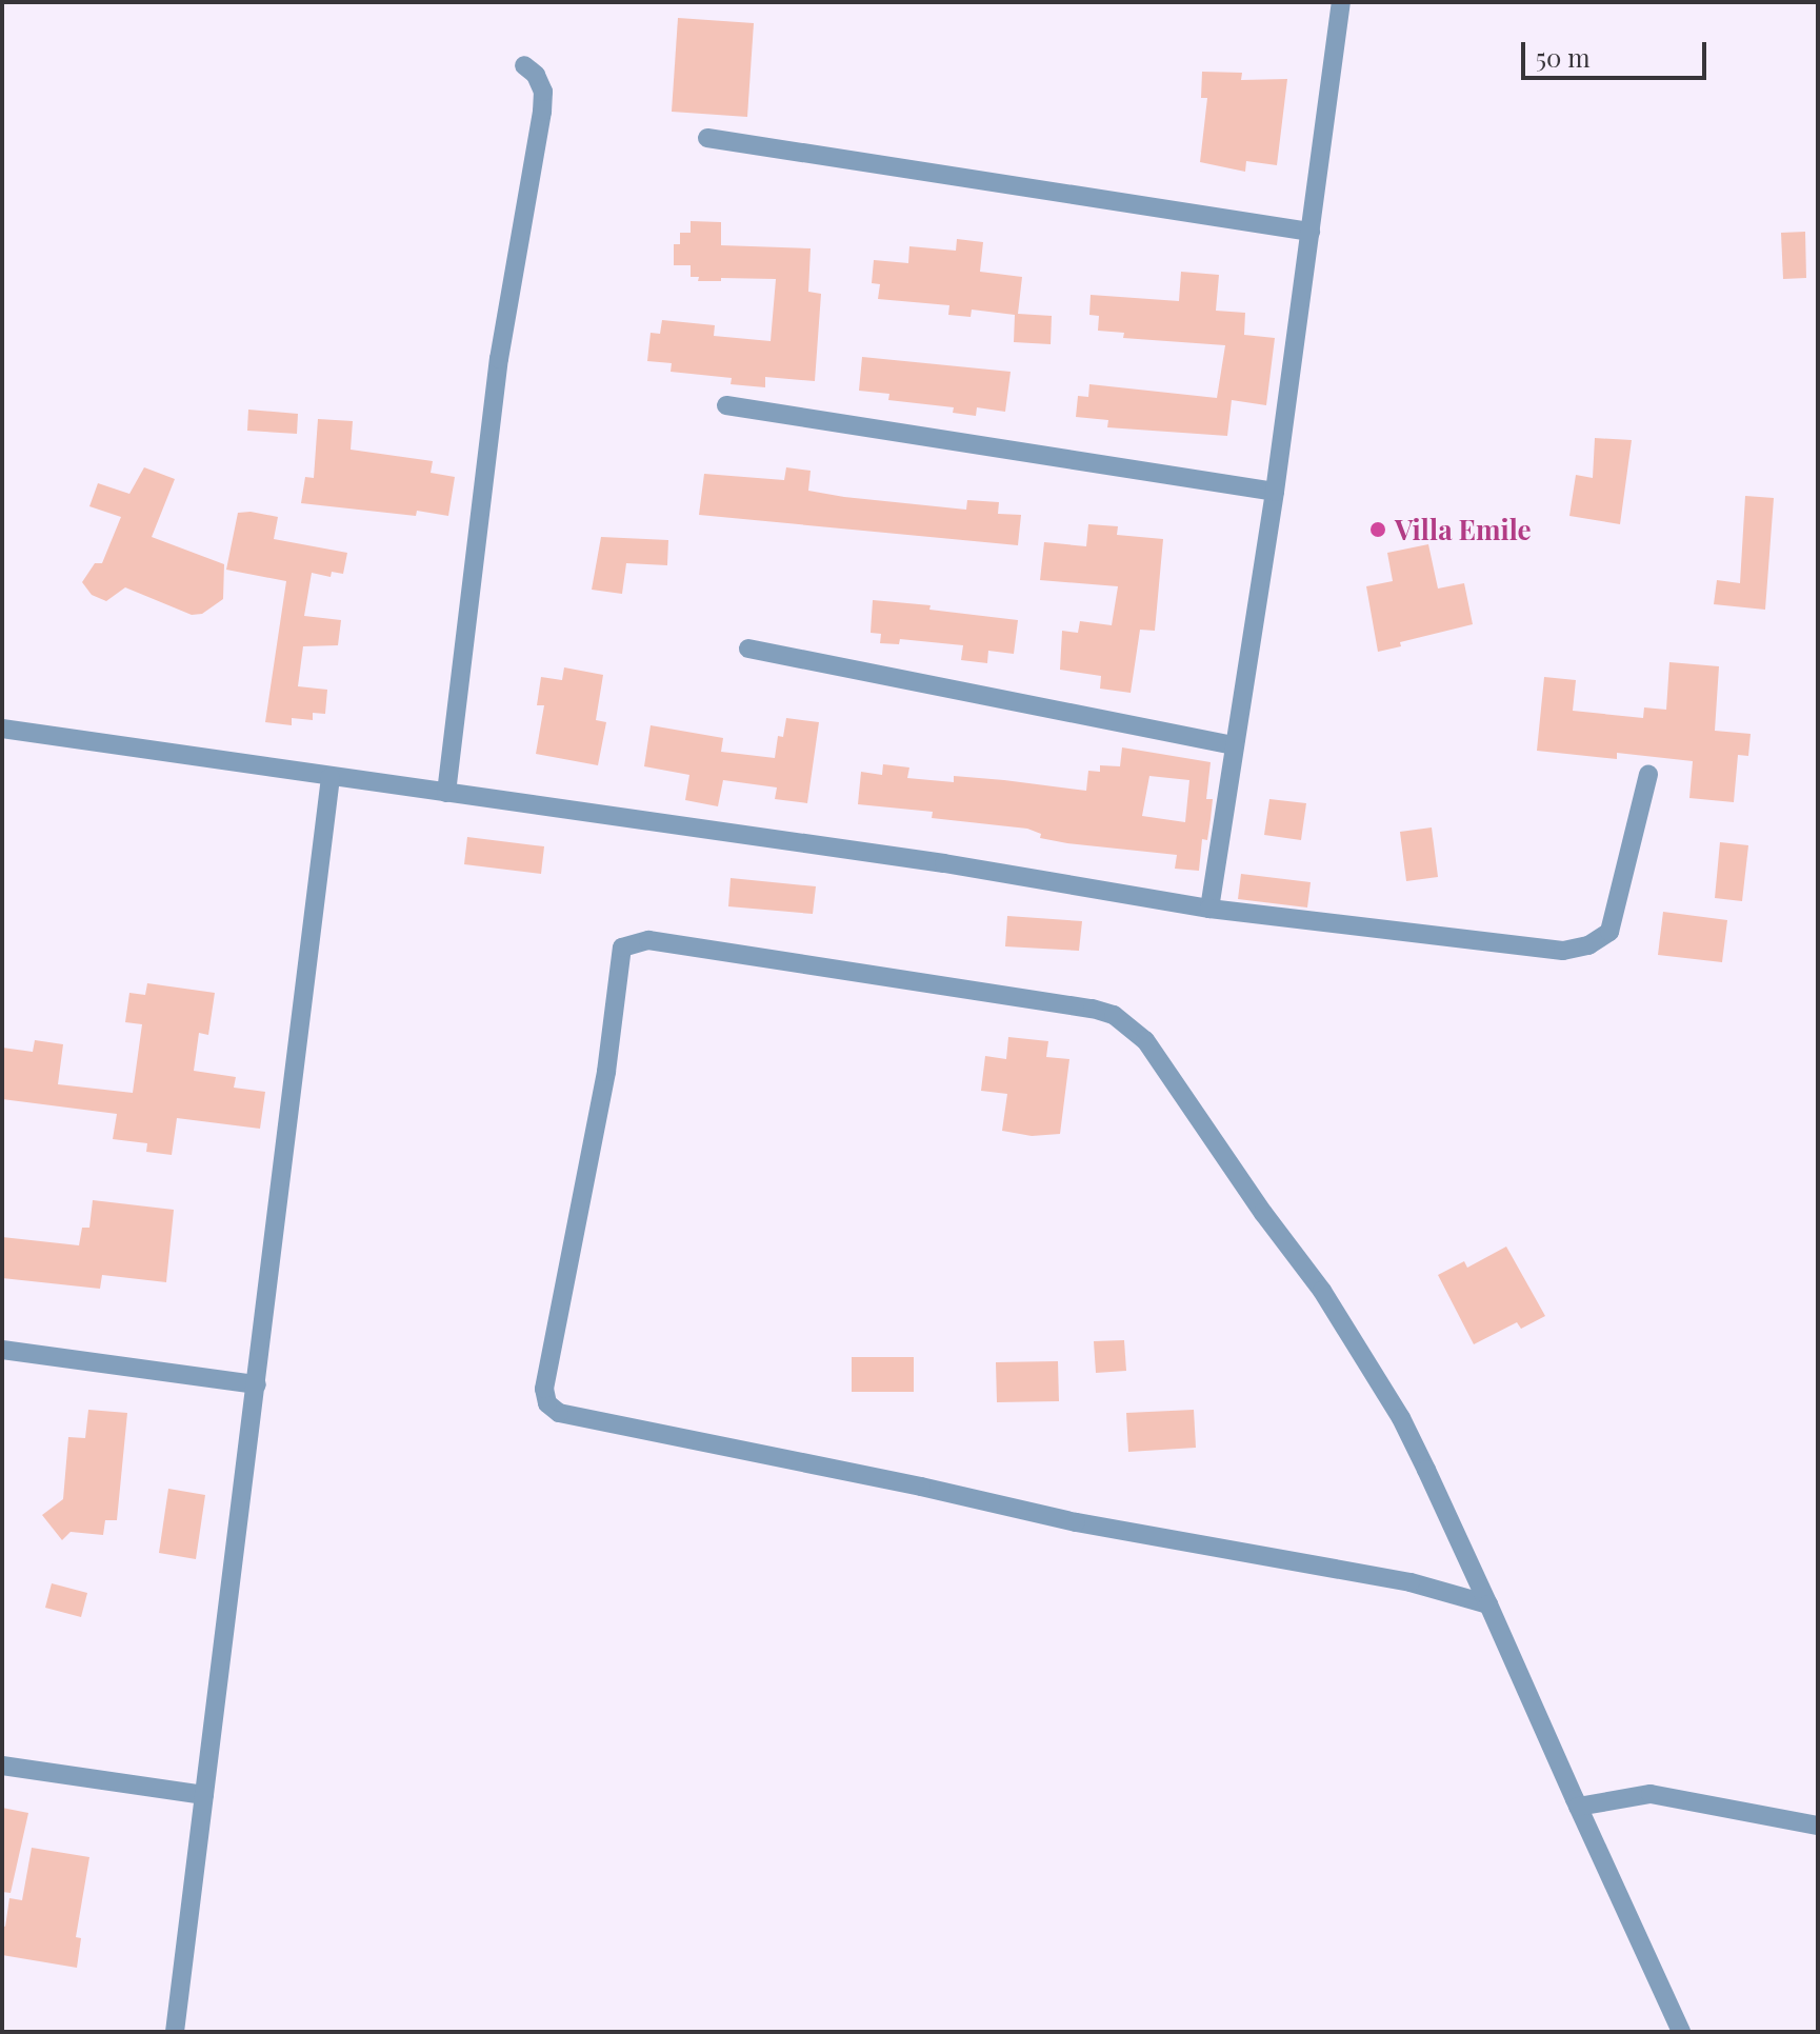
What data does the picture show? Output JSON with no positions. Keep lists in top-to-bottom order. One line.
{"places":["Villa Emile"],"scale_bar":"50 m"}
